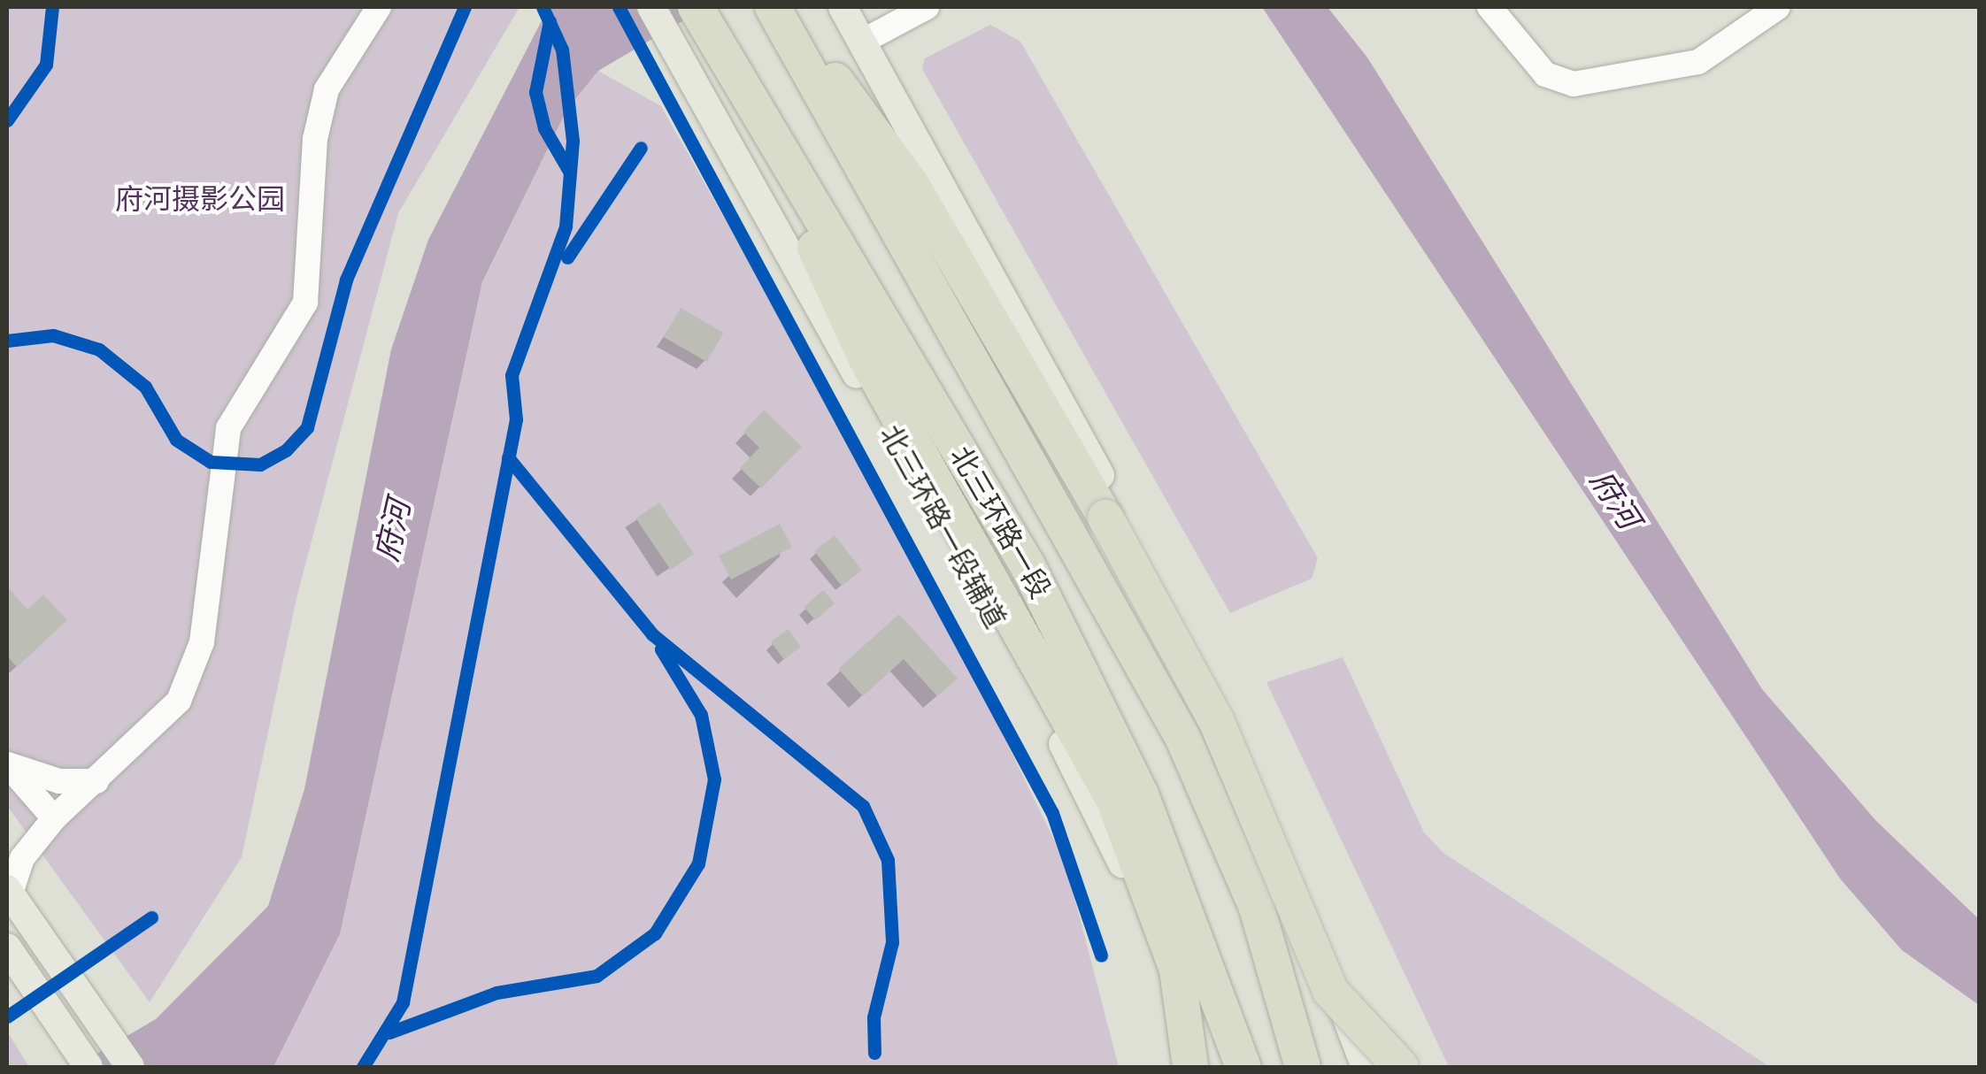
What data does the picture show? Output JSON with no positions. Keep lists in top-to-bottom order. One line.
{"streets":{"highway":["北三环路一段"],"main road":["北三环路一段辅道"]},"water":["府河"],"parks":["府河摄影公园"]}
